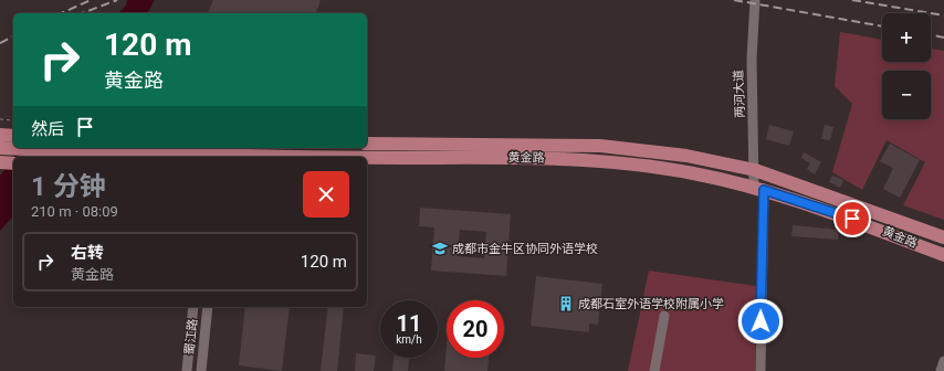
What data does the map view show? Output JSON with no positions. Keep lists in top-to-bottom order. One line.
{"streets":{"main road":["黄金路"],"street":["两河大道","蜀江路"]},"crossings":[["两河大道","黄金路"]],"places":{"school or university":["成都市金牛区协同外语学校"],"building":["成都石室外语学校附属小学"]},"page":{"map_buttons":["+","−"],"turn":["120 m","黄金路"],"then":"然后","heading":["1 分钟","210 m · 08:09"],"list":[{"name":"右转","note":"黄金路","value":"120 m"}],"speed":"11 km/h","limit":"20"}}
